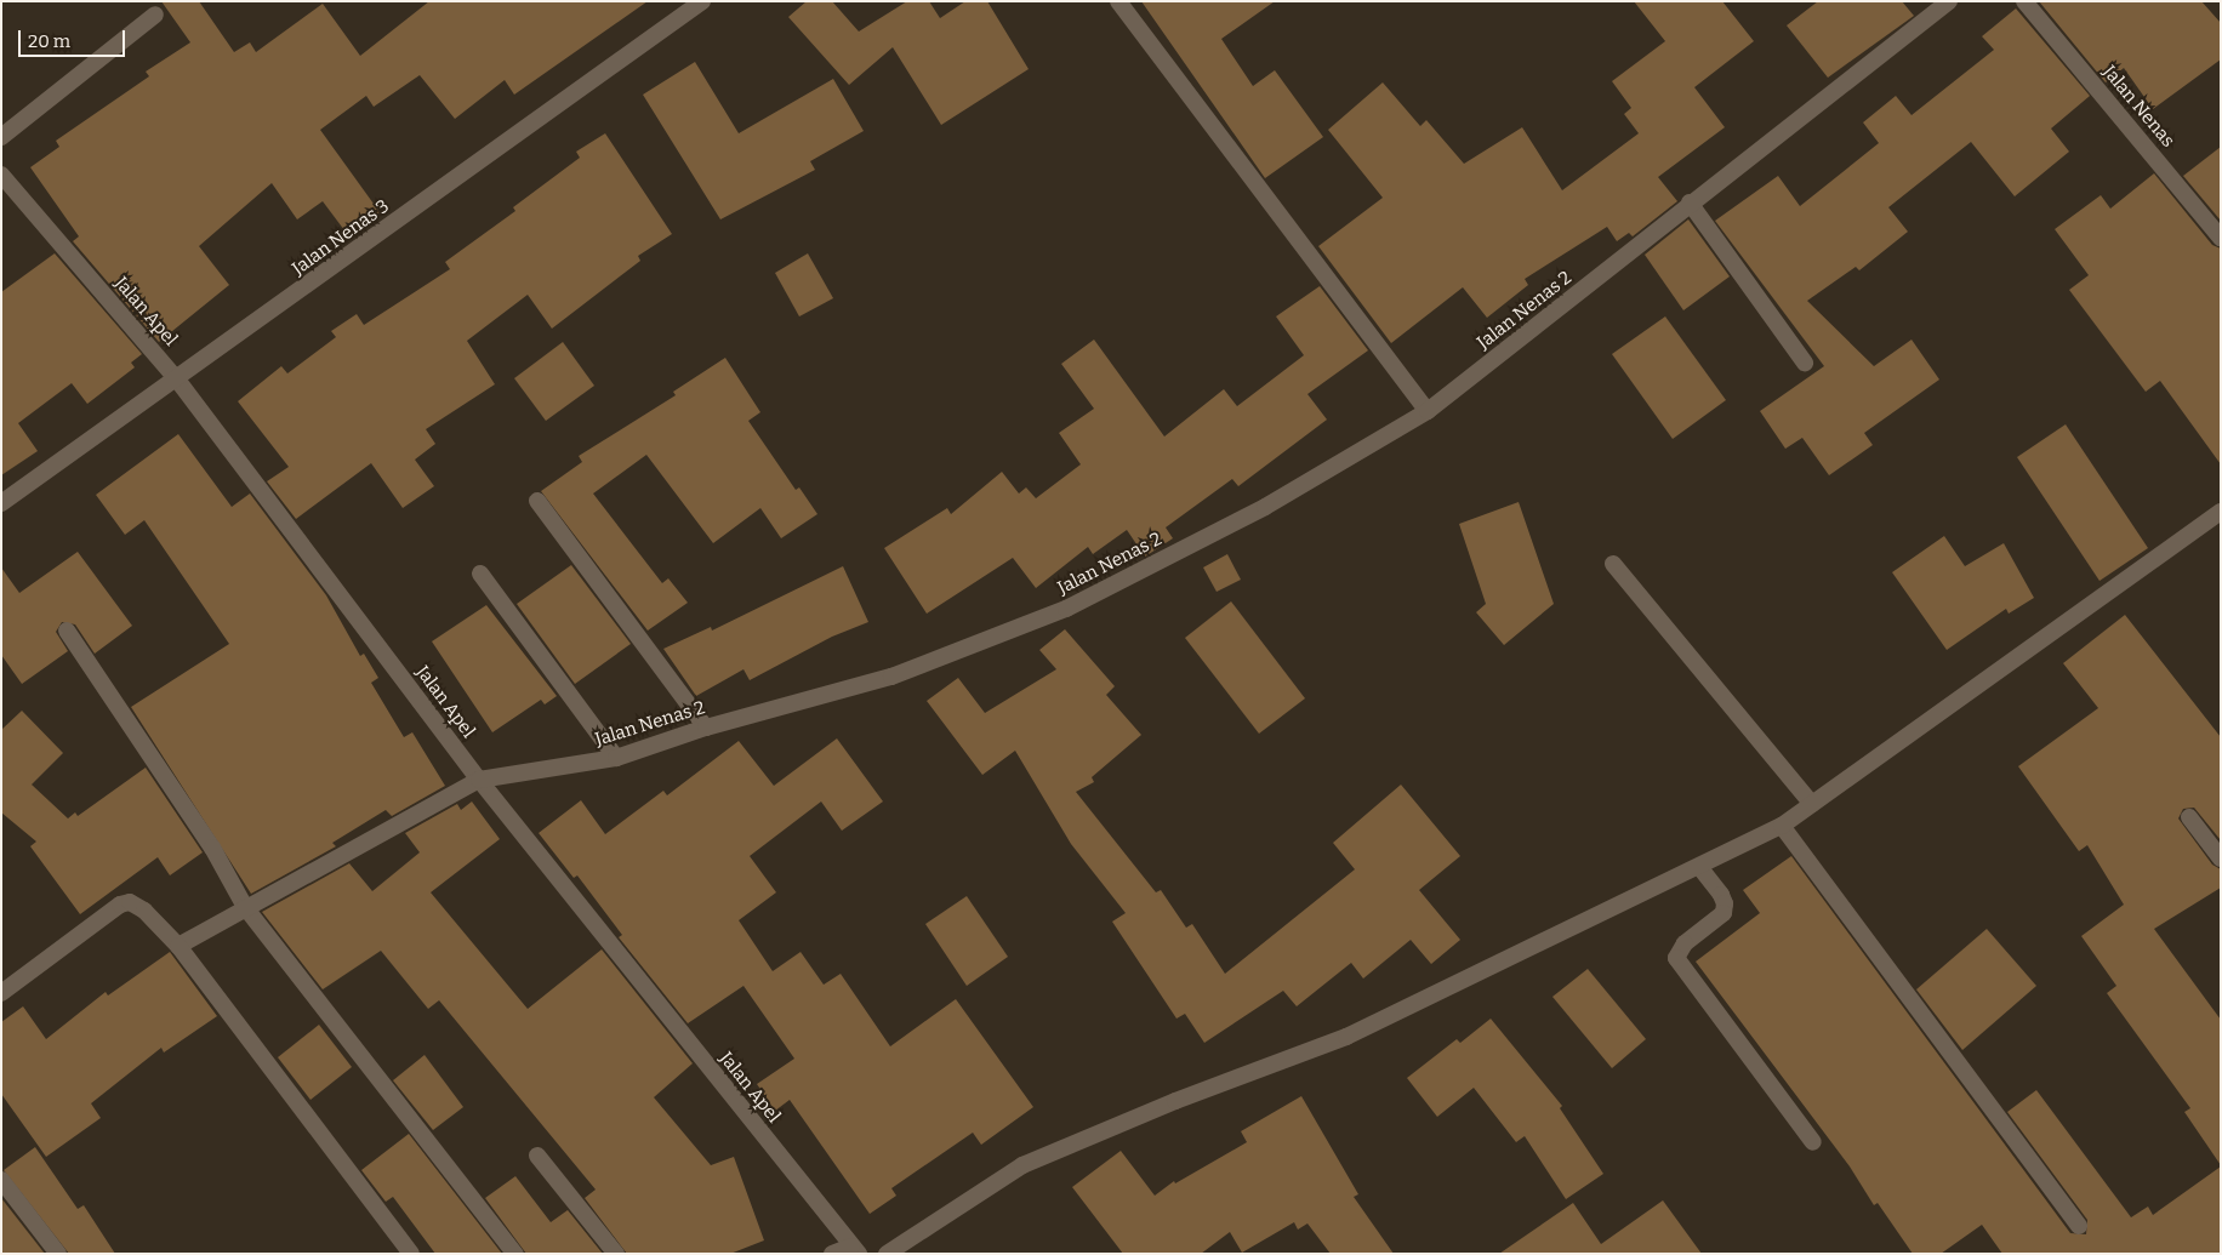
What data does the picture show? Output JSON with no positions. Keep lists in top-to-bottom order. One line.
{"streets":{"street":["Jalan Nenas","Jalan Nenas 3","Jalan Nenas 2","Jalan Apel"]},"crossings":[["Jalan Nenas 3","Jalan Apel"],["Jalan Nenas 2","Jalan Apel"]],"scale_bar":"20 m"}
